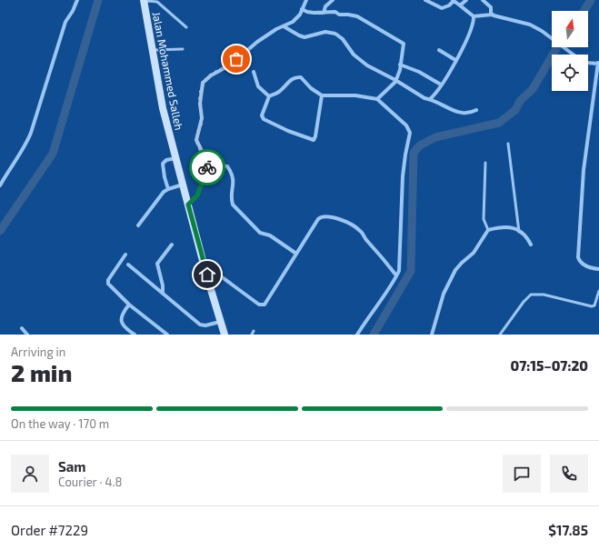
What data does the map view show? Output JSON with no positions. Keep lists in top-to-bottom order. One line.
{"streets":{"main road":["Jalan Mohammed Salleh"]},"north":"top","page":{"heading":["2 min","Arriving in","07:15–07:20"],"panel":["Sam","Courier · 4.8","Order #7229","$17.85"],"bar":"On the way · 170 m"}}
